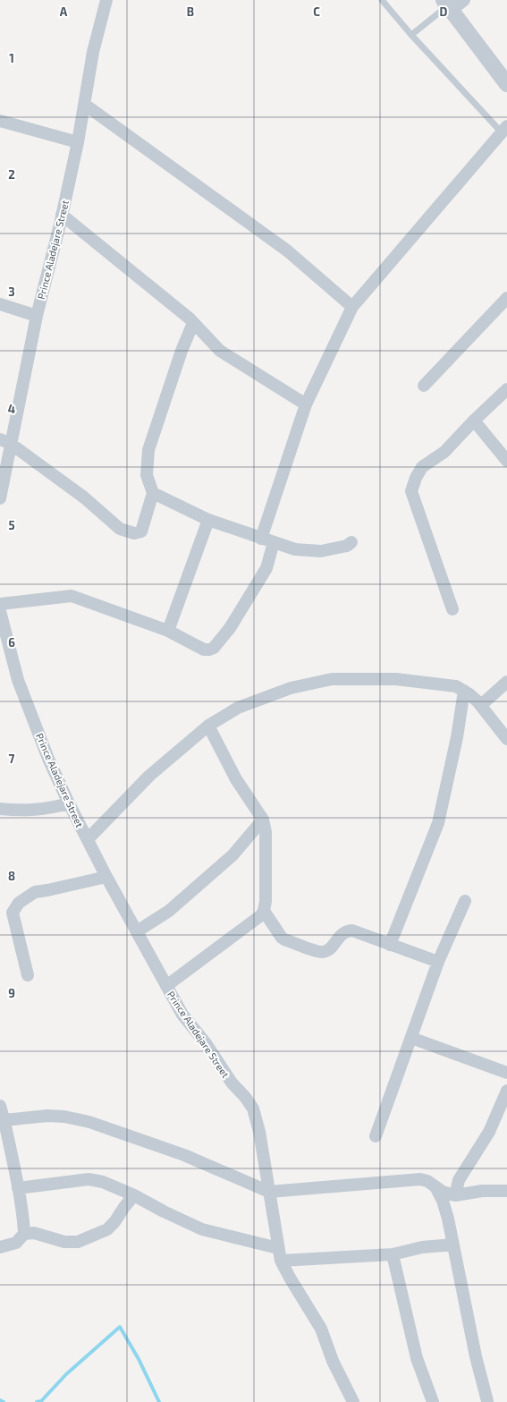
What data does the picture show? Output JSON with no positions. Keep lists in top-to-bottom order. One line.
{"streets":{"street":["Prince Aladejare Street"]},"grid":{"columns":["A","B","C","D"],"rows":["1","2","3","4","5","6","7","8","9"]}}
